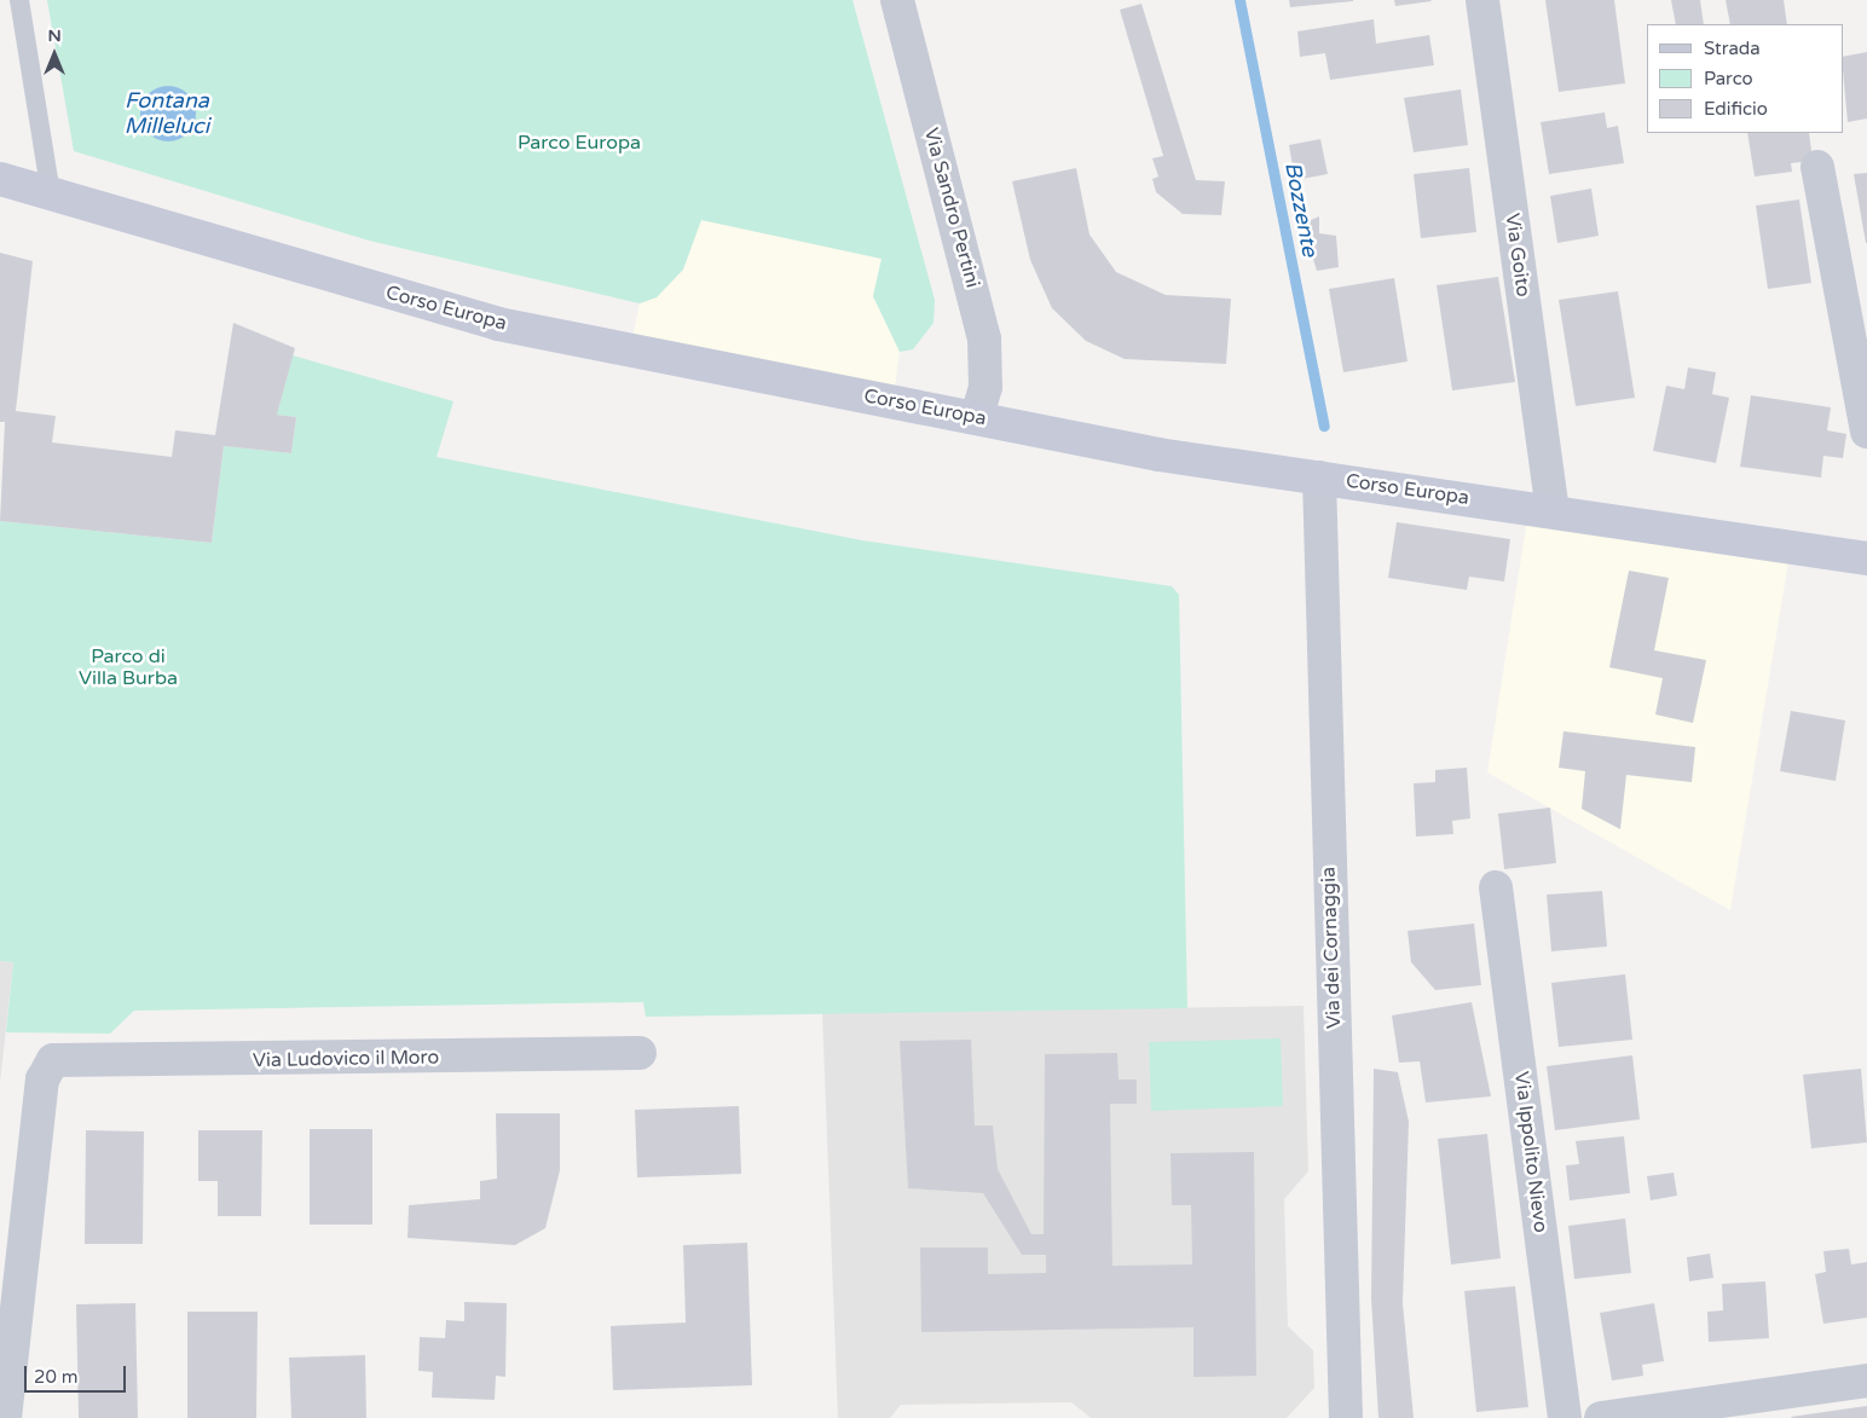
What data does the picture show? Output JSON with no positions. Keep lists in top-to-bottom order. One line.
{"streets":{"main road":["Corso Europa"],"street":["Via Sandro Pertini","Via Goito","Via dei Cornaggia","Via Ludovico il Moro","Via Ippolito Nievo"]},"crossings":[["Via Sandro Pertini","Corso Europa"],["Via Goito","Corso Europa"],["Corso Europa","Via dei Cornaggia"]],"water":["Fontana Milleluci","Bozzente"],"parks":["Parco Europa","Parco di Villa Burba"],"legend":["Strada","Parco","Edificio"],"scale_bar":"20 m","north":"top"}
